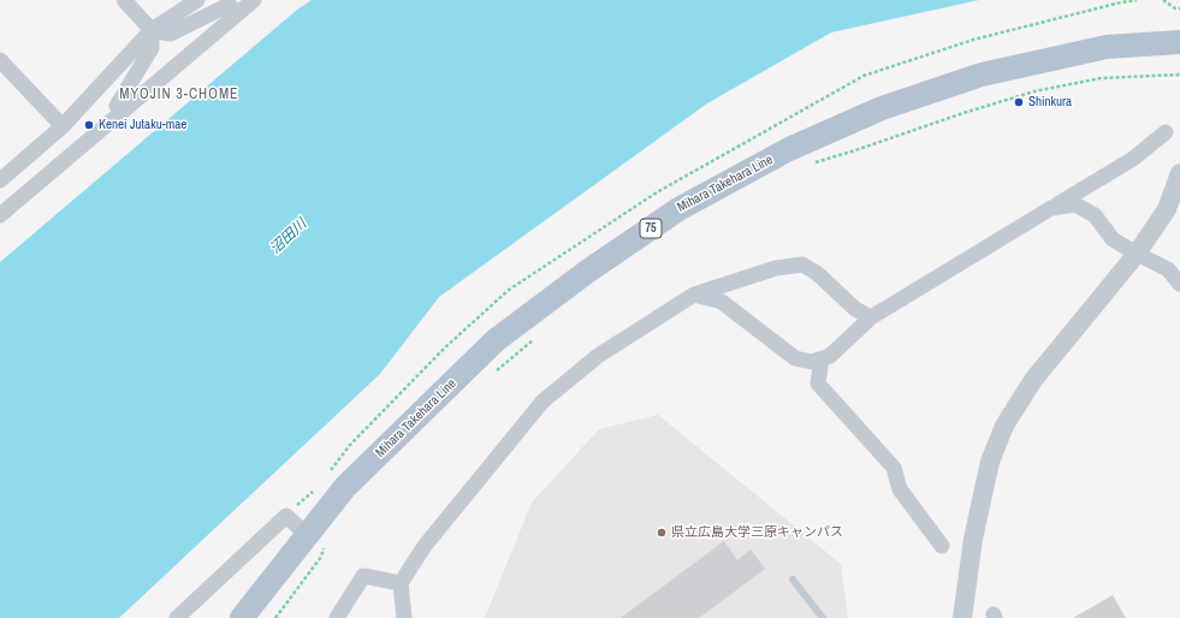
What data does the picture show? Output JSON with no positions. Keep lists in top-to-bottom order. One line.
{"streets":{"main road":["Mihara Takehara Line","75"]},"districts":["MYOJIN 3-CHOME"],"water":["沼田川"],"places":["Shinkura","Kenei Jutaku-mae","県立広島大学三原キャンパス"]}
